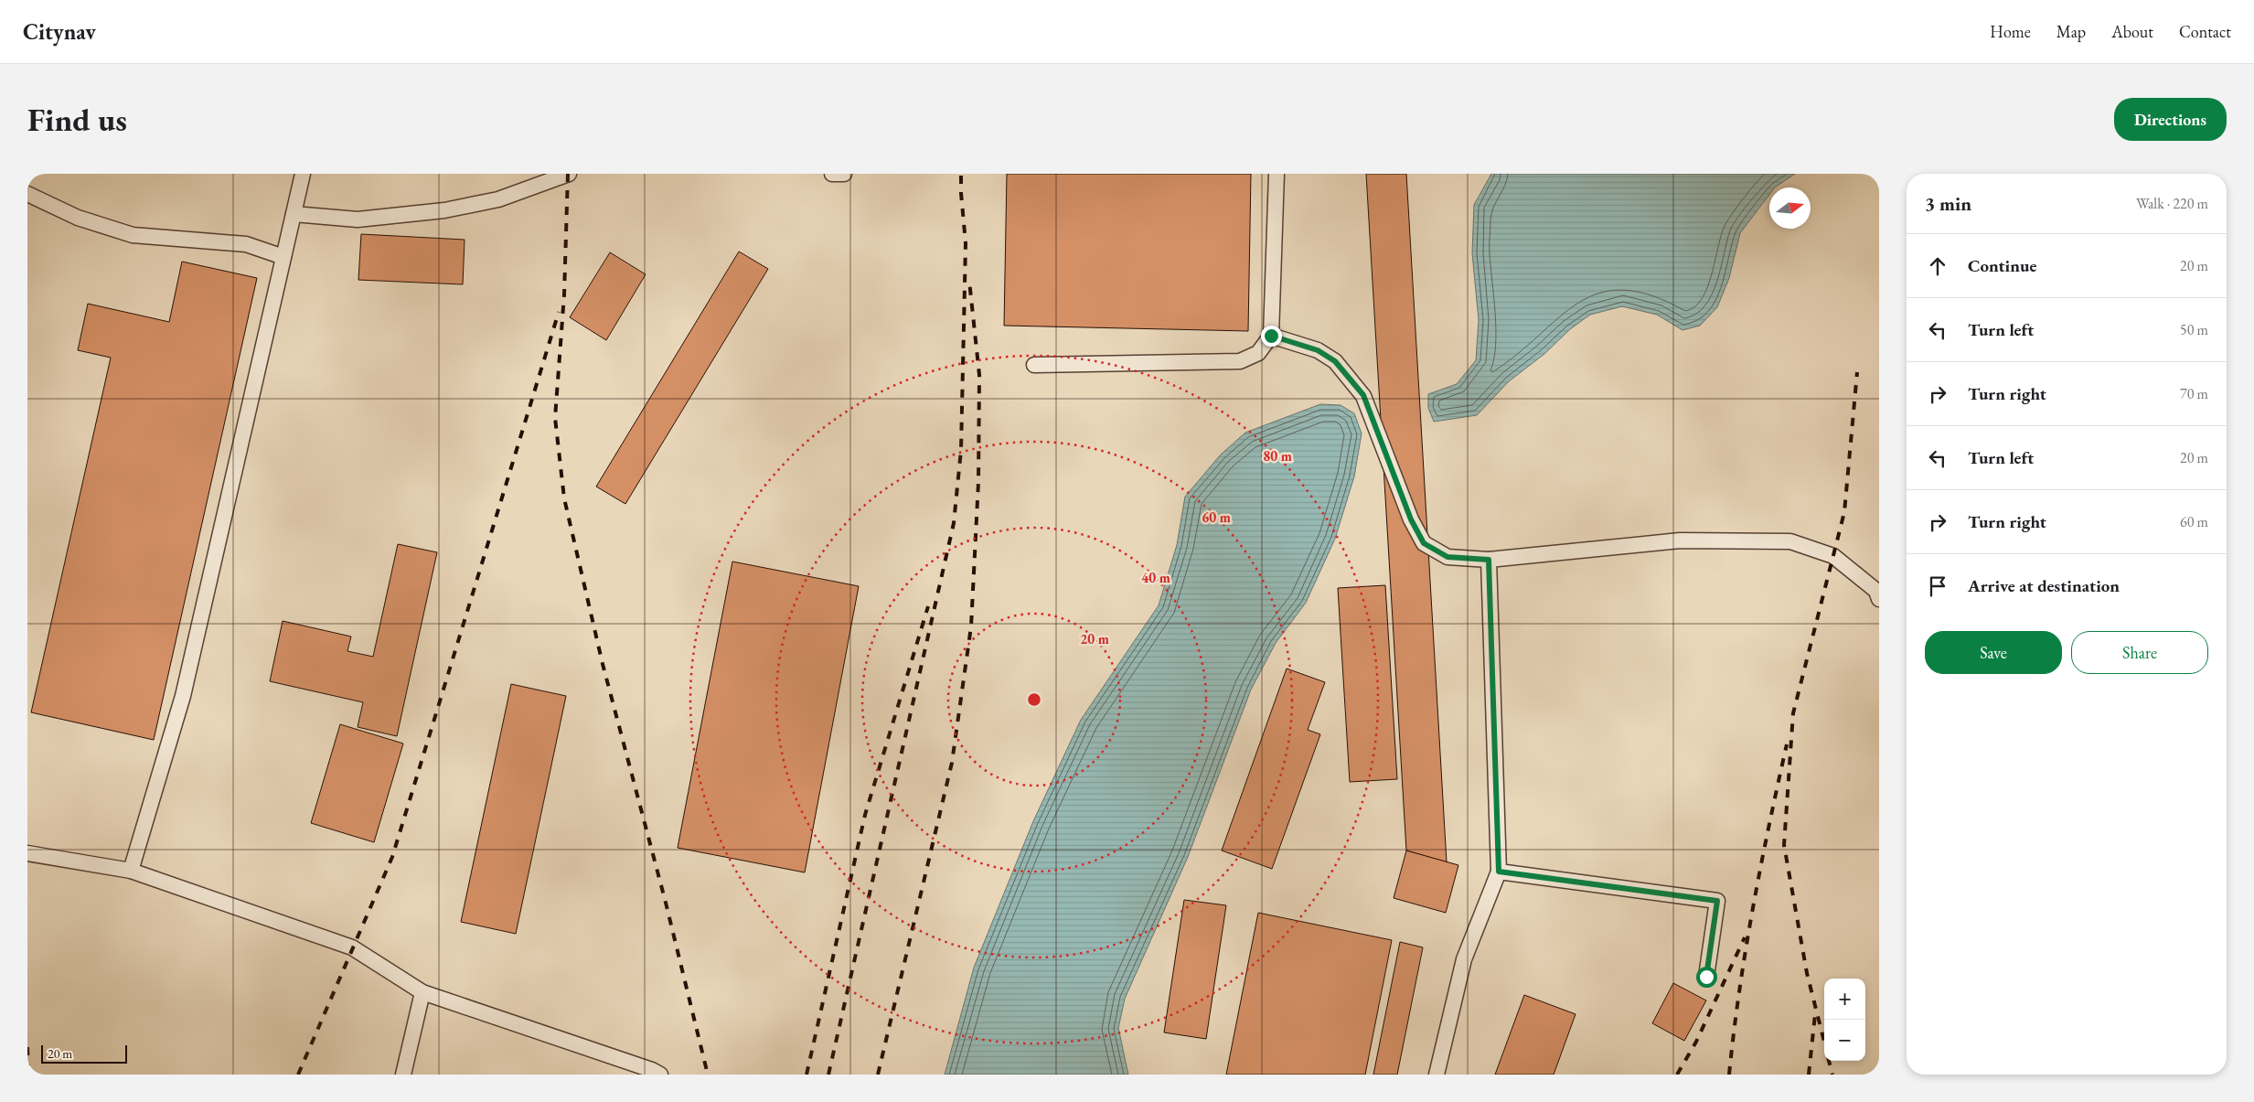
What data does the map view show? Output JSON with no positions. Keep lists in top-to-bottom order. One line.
{"scale_bar":"20 m","north":"right","page":{"header":"Citynav","nav":["Home","Map","About","Contact"],"buttons":["Directions",["Save","Share"]],"title":"Find us","heading":["3 min","Walk · 220 m"],"list":[["Continue","20 m"],["Turn left","50 m"],["Turn right","70 m"],["Turn left","20 m"],["Turn right","60 m"],"Arrive at destination"],"map_buttons":["+","−"],"scale":"20 m"},"rings":["80 m","60 m","40 m","20 m"]}
